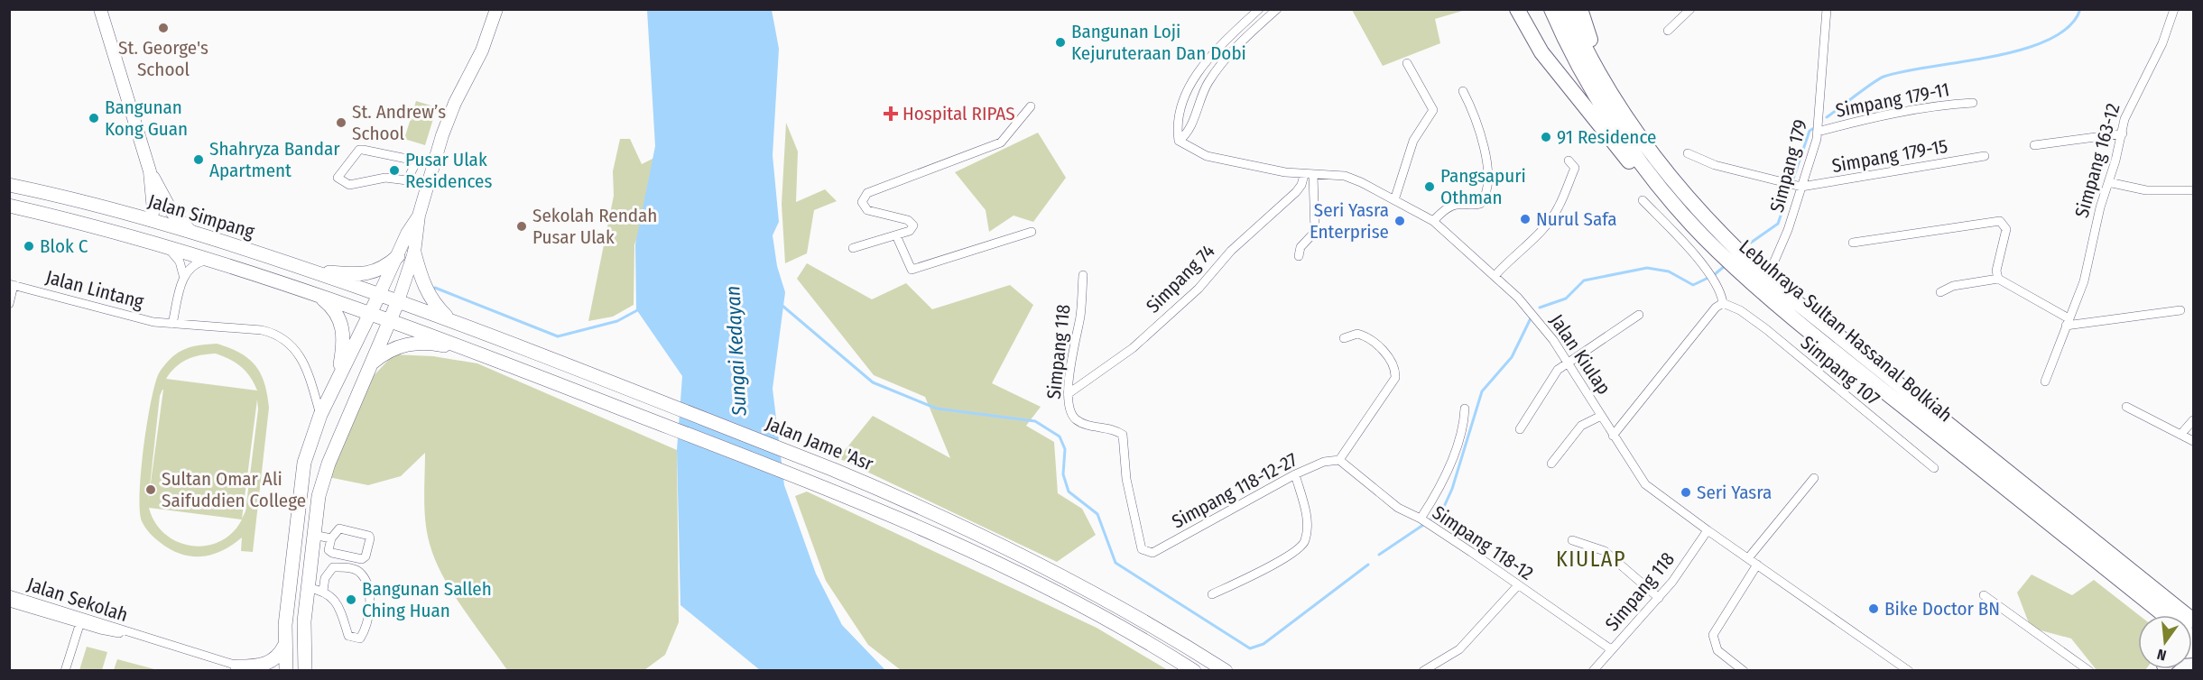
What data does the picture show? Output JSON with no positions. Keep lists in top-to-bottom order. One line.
{"streets":{"highway":["Lebuhraya Sultan Hassanal Bolkiah"],"main road":["Jalan Simpang","Jalan Jame 'Asr"],"street":["Simpang 179-11","Simpang 179-15","Simpang 163-12","Simpang 179","Simpang 74","Jalan Lintang","Simpang 118","Jalan Kiulap","Simpang 107","Simpang 118-12-27","Simpang 118-12","Jalan Sekolah"]},"crossings":[["Simpang 179-11","Simpang 179"],["Simpang 179-15","Simpang 179"],["Jalan Simpang","Jalan Jame 'Asr"],["Simpang 74","Simpang 118"],["Simpang 74","Jalan Kiulap"],["Simpang 118","Jalan Kiulap"],["Simpang 118","Simpang 118-12-27"],["Simpang 118","Simpang 118-12"],["Simpang 118-12-27","Simpang 118-12"]],"districts":["KIULAP"],"water":["Sungai Kedayan"],"places":{"other":["St. George's School","Bangunan Loji Kejuruteraan Dan Dobi","Bangunan Kong Guan","St. Andrew’s School","91 Residence","Shahryza Bandar Apartment","Pusar Ulak Residences","Pangsapuri Othman","Nurul Safa","Seri Yasra Enterprise","Sekolah Rendah Pusar Ulak","Blok C","Sultan Omar Ali Saifuddien College","Seri Yasra","Bangunan Salleh Ching Huan","Bike Doctor BN"],"health":["Hospital RIPAS"]},"north":"bottom"}
